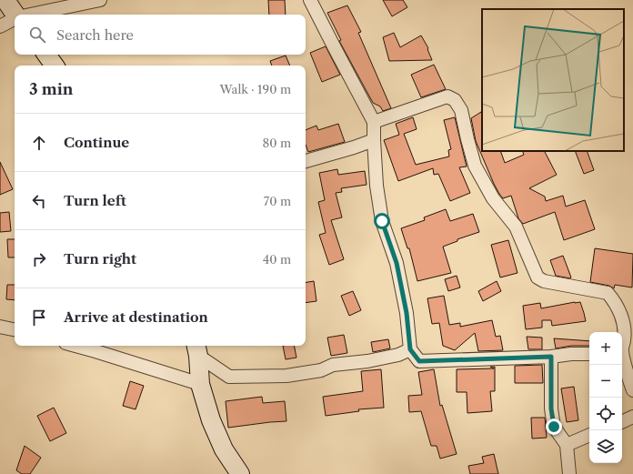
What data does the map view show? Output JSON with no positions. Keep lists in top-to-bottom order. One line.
{"page":{"search":"Search here","heading":["3 min","Walk · 190 m"],"list":[["Continue","80 m"],["Turn left","70 m"],["Turn right","40 m"],"Arrive at destination"],"map_buttons":["+","−"]}}
